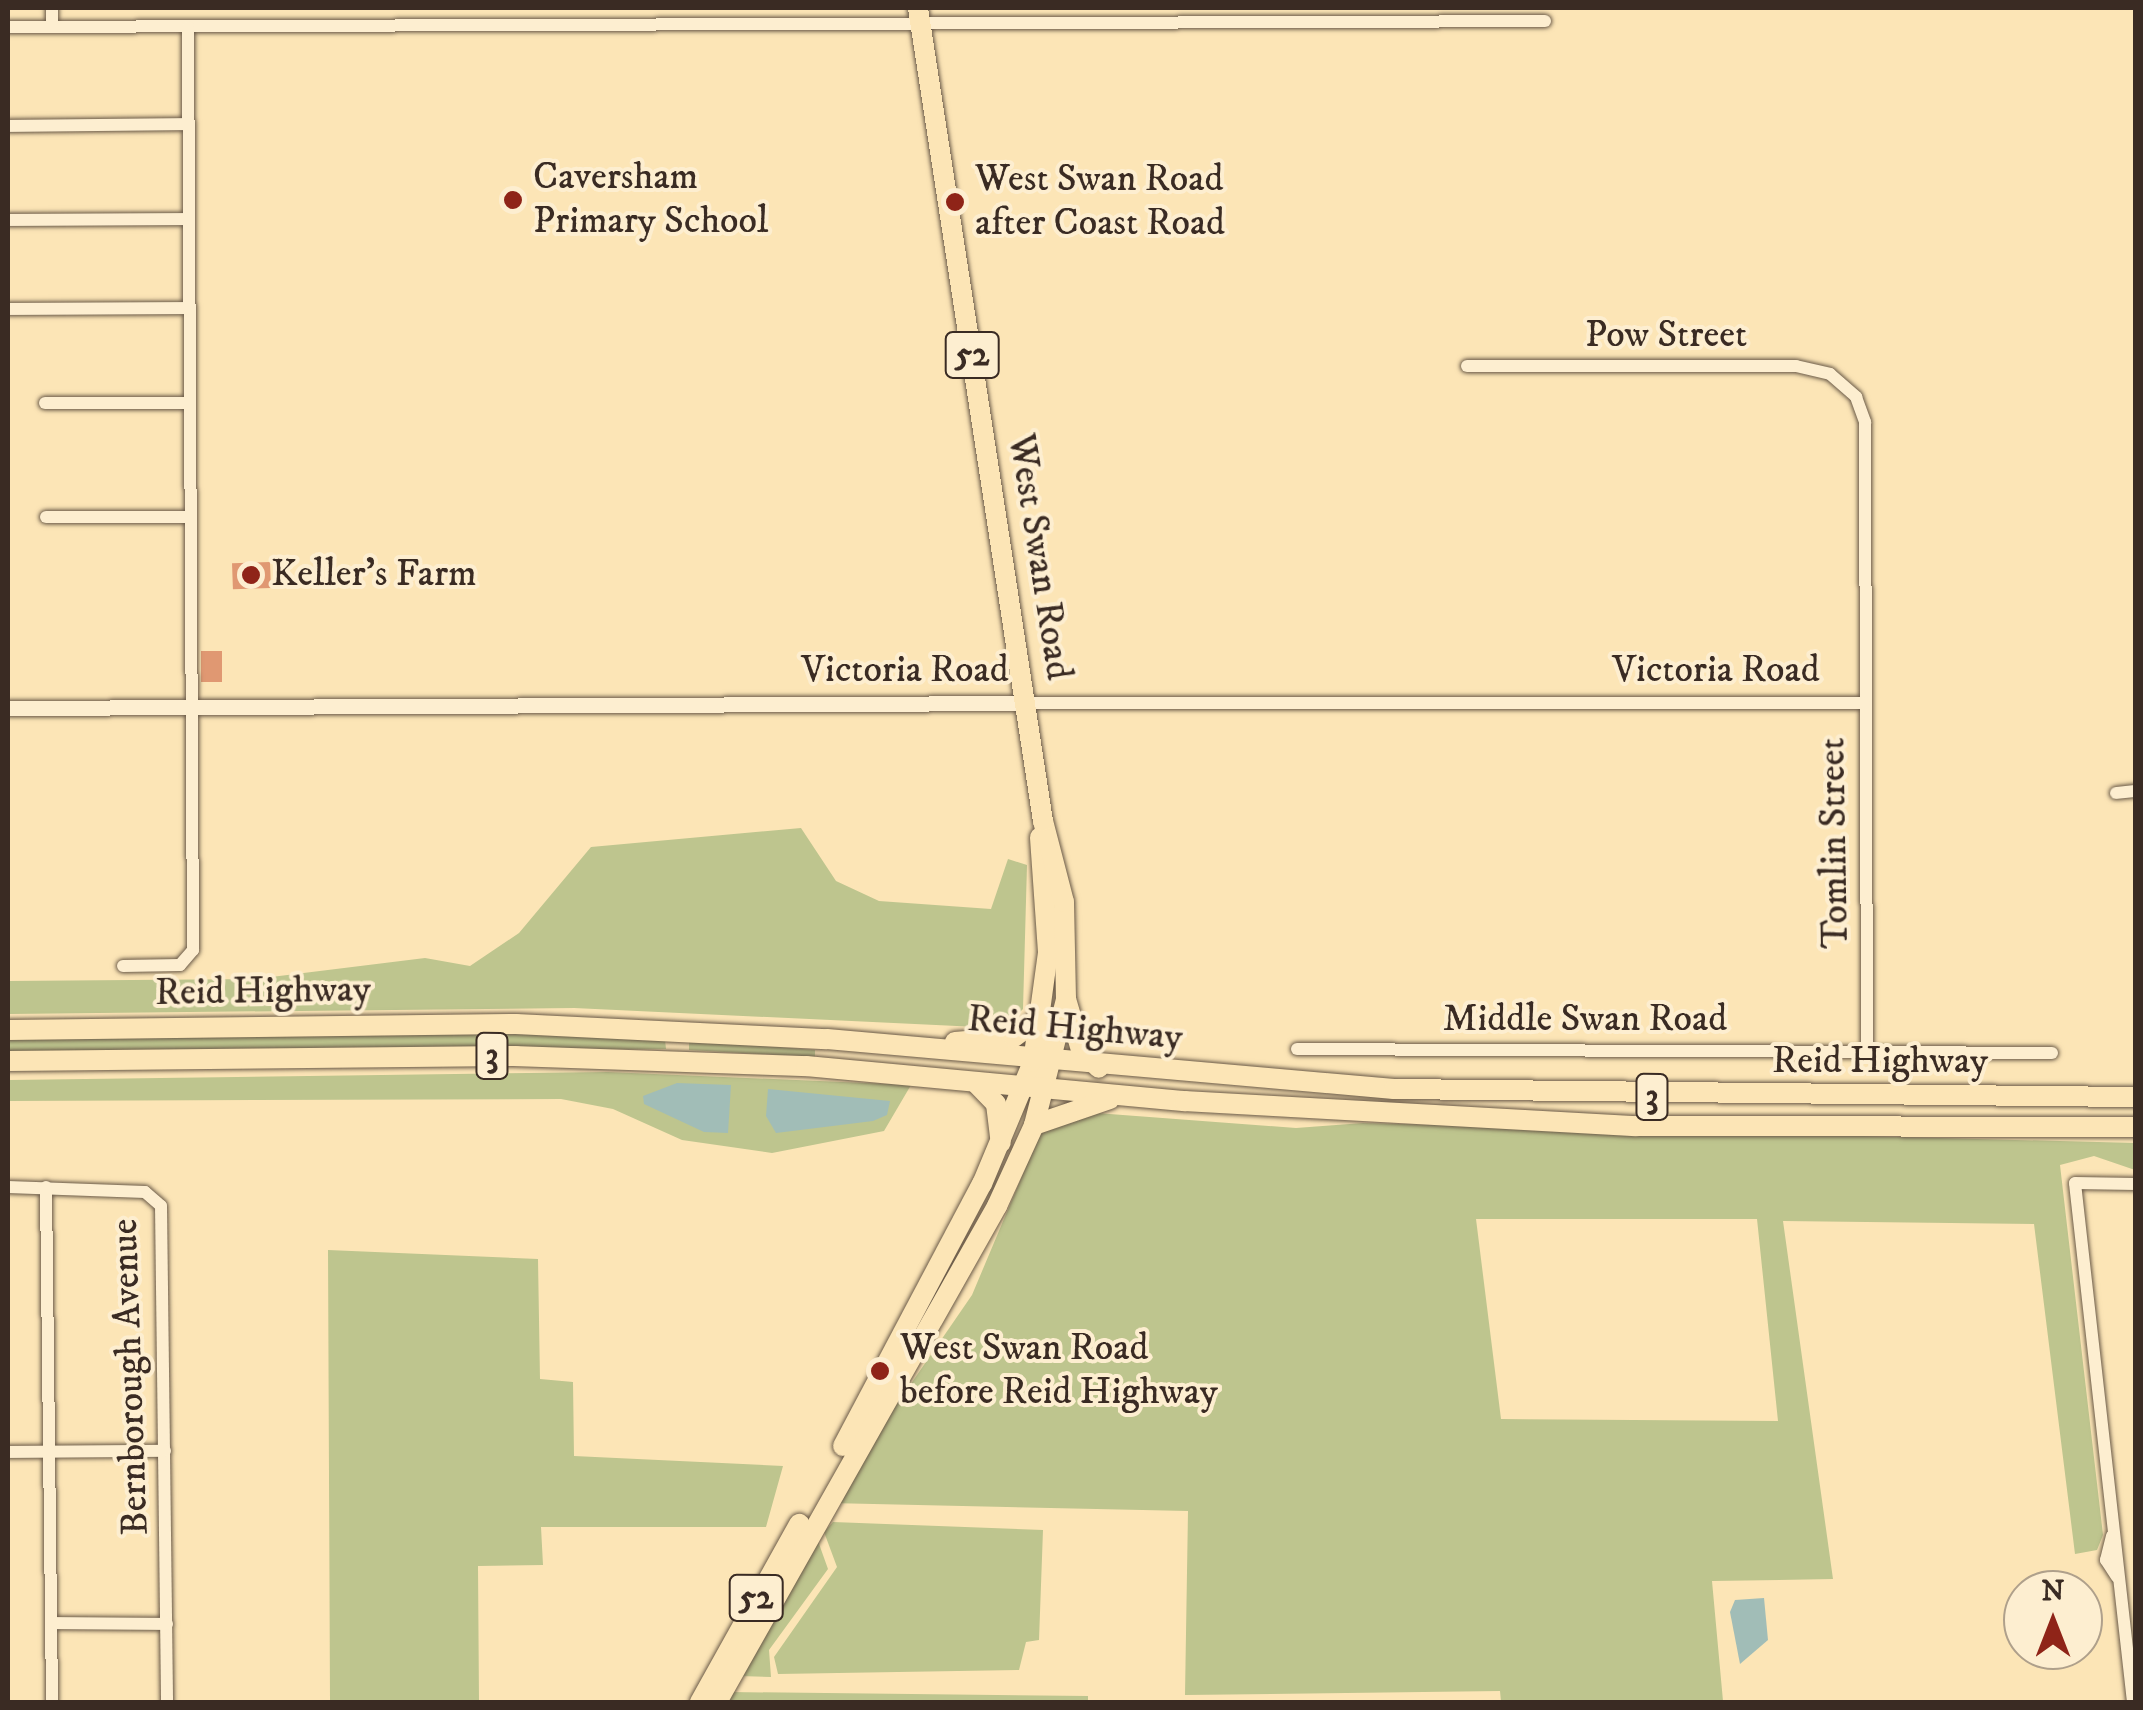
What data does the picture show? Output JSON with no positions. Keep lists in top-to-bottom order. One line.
{"streets":{"main road":["52","West Swan Road","Reid Highway","3"],"street":["Pow Street","Victoria Road","Tomlin Street","Middle Swan Road","Bernborough Avenue"]},"crossings":[["Pow Street","Tomlin Street"],["West Swan Road","Victoria Road"],["West Swan Road","Reid Highway"],["Victoria Road","Tomlin Street"],["Tomlin Street","Middle Swan Road"]],"places":["Caversham Primary School","West Swan Road after Coast Road","Keller’s Farm","West Swan Road before Reid Highway"],"north":"top"}
